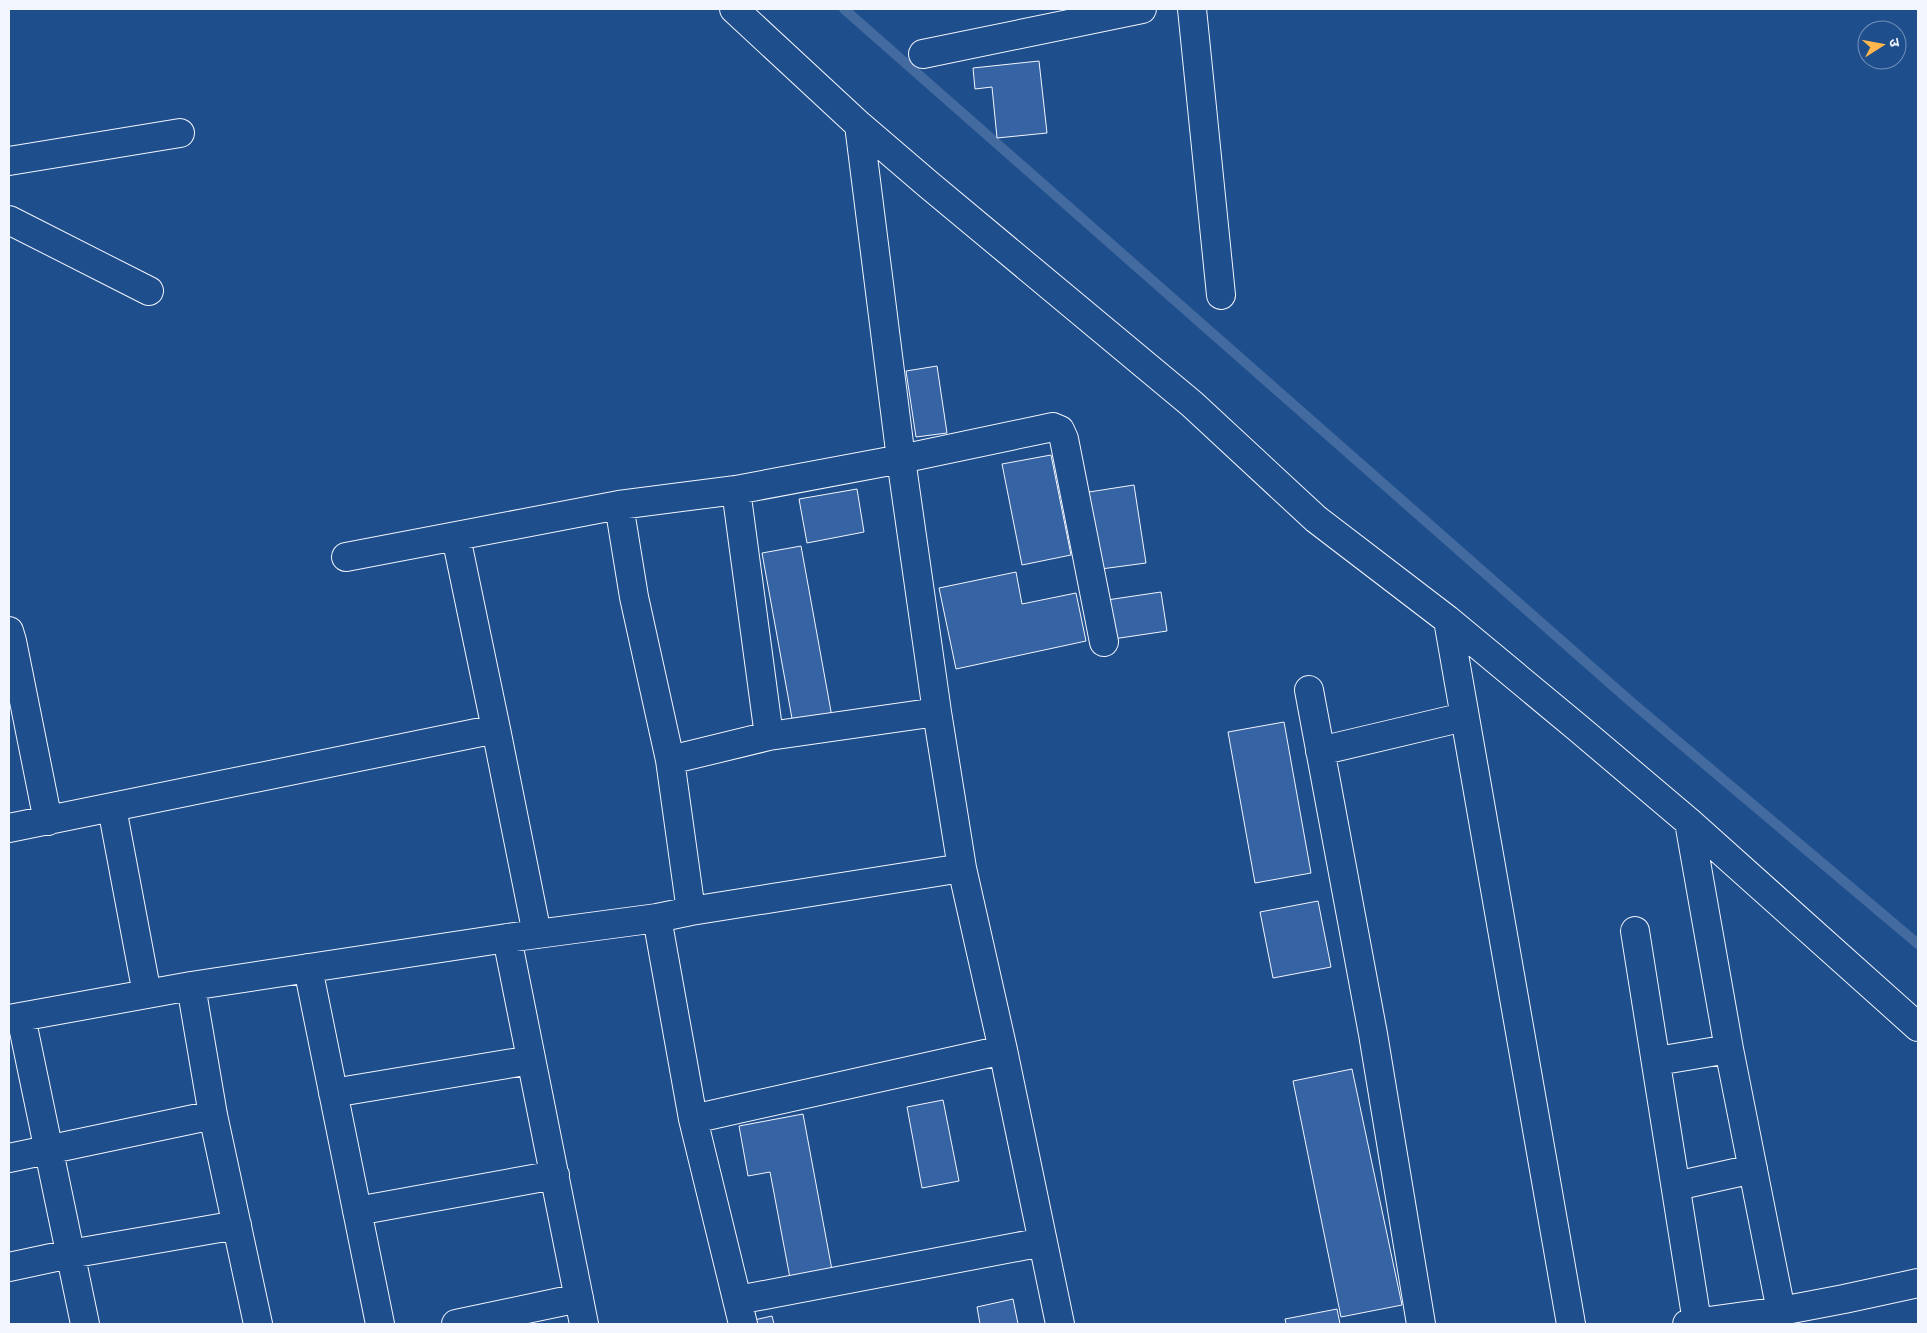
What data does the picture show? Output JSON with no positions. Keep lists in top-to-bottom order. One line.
{"north":"right"}
